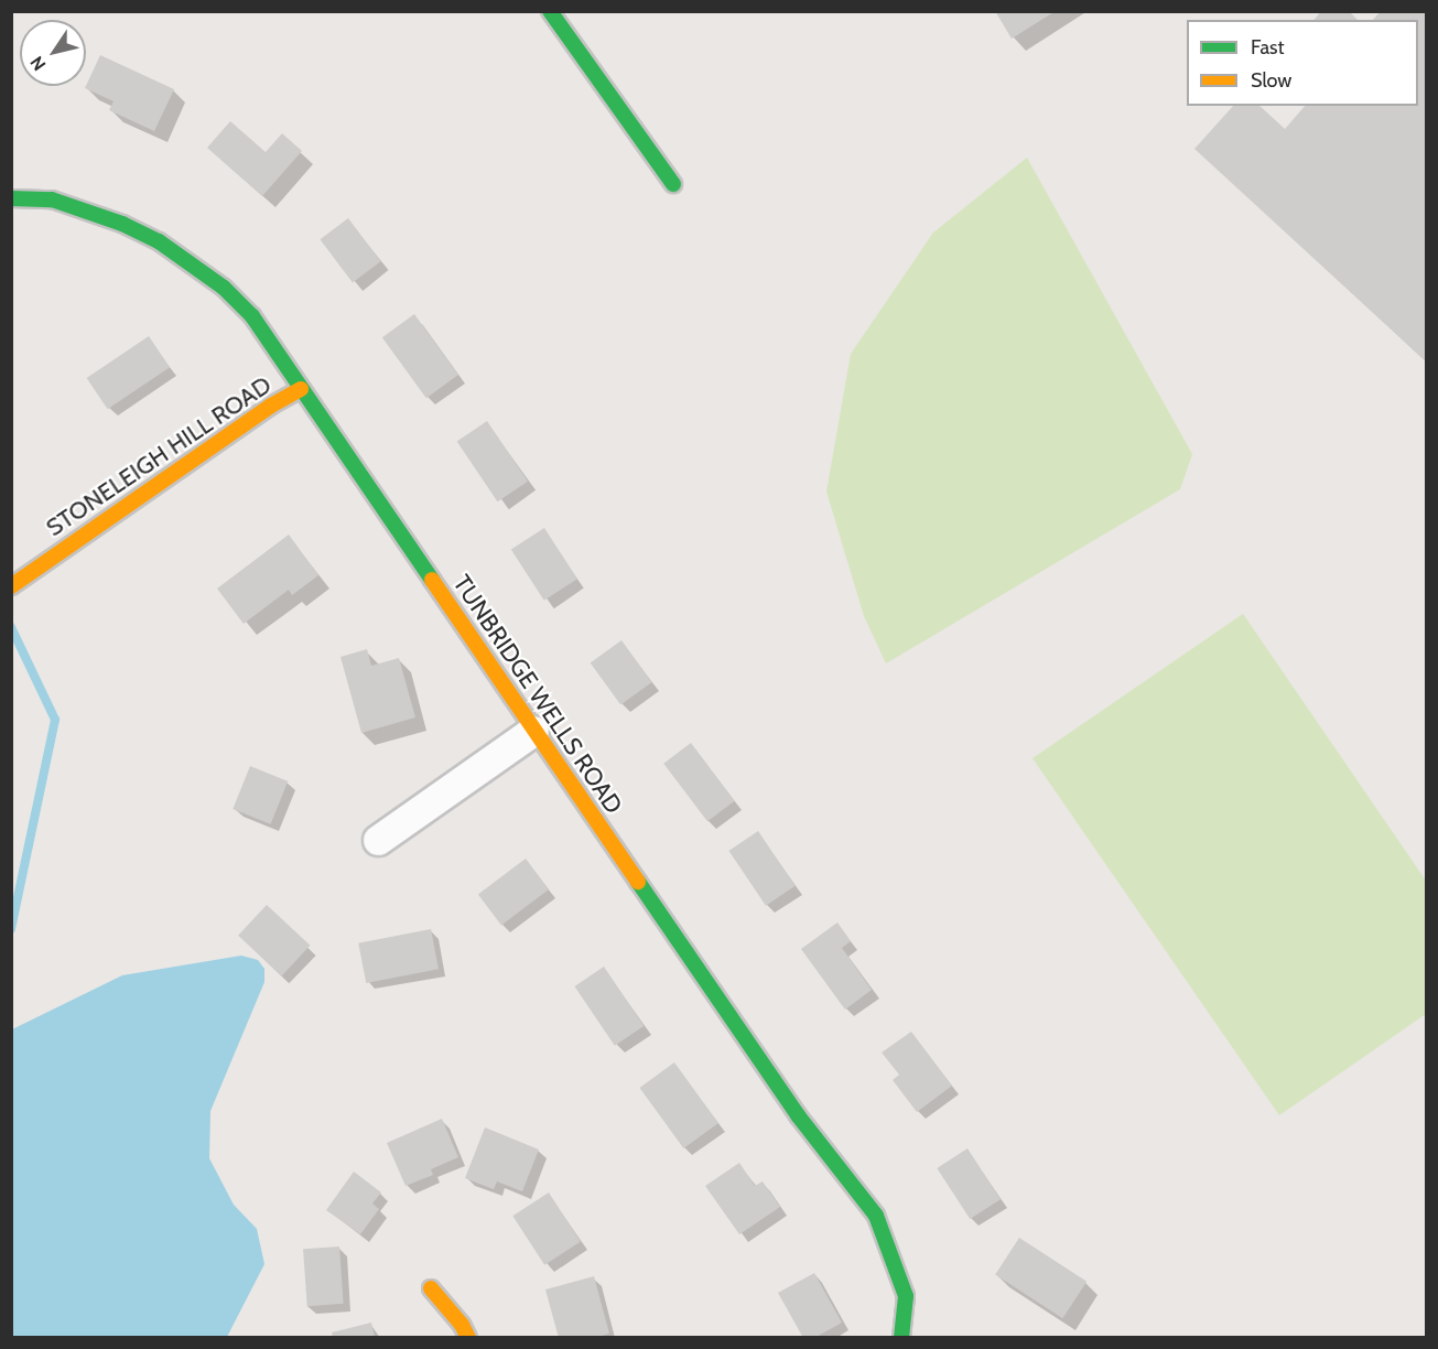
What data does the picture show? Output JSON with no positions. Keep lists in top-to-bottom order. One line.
{"streets":{"street":["STONELEIGH HILL ROAD","TUNBRIDGE WELLS ROAD"]},"crossings":[["STONELEIGH HILL ROAD","TUNBRIDGE WELLS ROAD"]],"legend":["Fast","Slow"],"north":"bottom left"}
